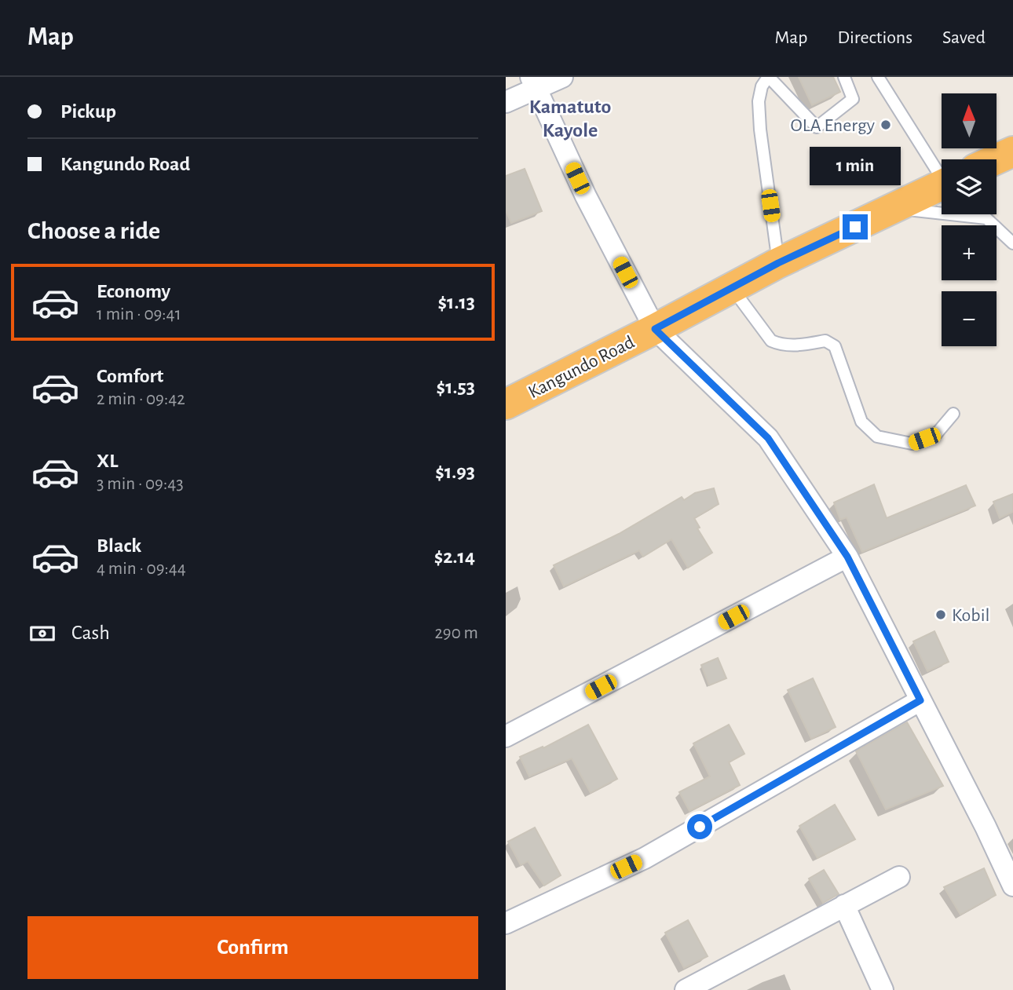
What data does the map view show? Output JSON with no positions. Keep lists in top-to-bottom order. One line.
{"streets":{"highway":["Kangundo Road"]},"districts":["Kamatuto Kayole"],"places":["OLA Energy","Kobil"],"north":"top","page":{"header":"Map","nav":["Map","Directions","Saved"],"banner":["Pickup","Kangundo Road"],"map_buttons":["+","−"],"bubble":"1 min","heading":"Choose a ride","list":[{"name":"Economy","note":"1 min · 09:41","value":"$1.13"},{"name":"Comfort","note":"2 min · 09:42","value":"$1.53"},{"name":"XL","note":"3 min · 09:43","value":"$1.93"},{"name":"Black","note":"4 min · 09:44","value":"$2.14"}],"pay":["Cash","290 m"],"buttons":"Confirm"}}
